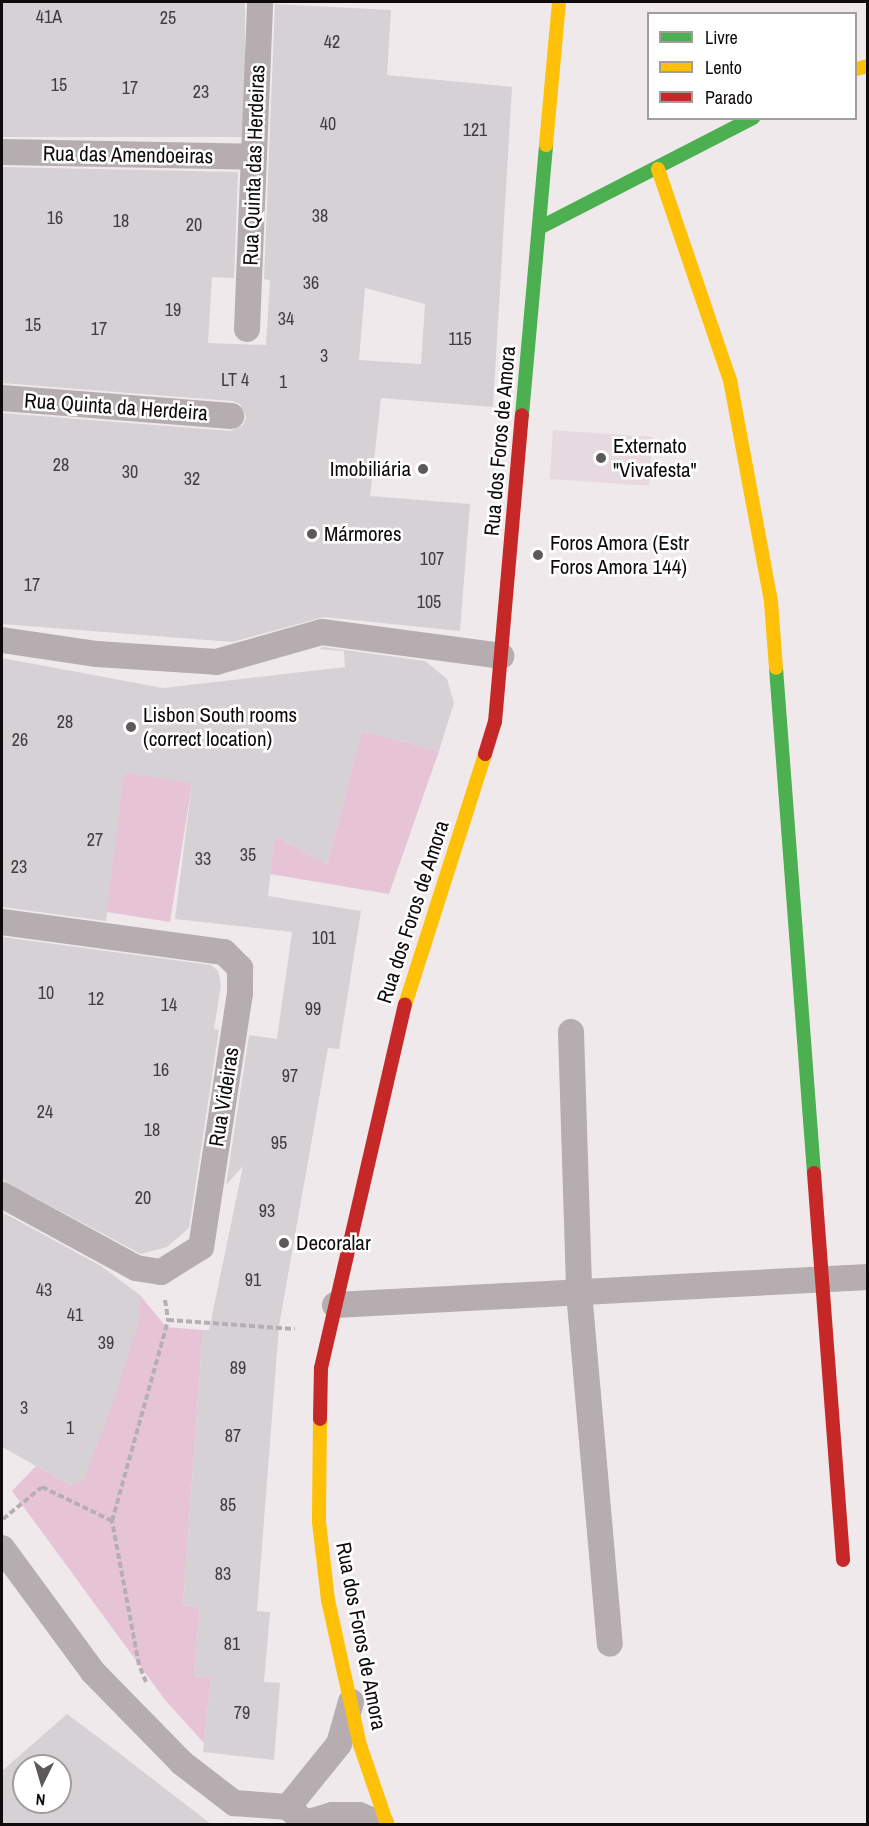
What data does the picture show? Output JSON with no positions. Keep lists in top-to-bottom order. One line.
{"streets":{"main road":["Rua dos Foros de Amora"],"street":["Rua das Amendoeiras","Rua Quinta das Herdeiras","Rua Quinta da Herdeira","Rua Videiras"]},"crossings":[["Rua das Amendoeiras","Rua Quinta das Herdeiras"]],"places":["Externato \"Vivafesta\"","Imobiliária","Mármores","Foros Amora (Estr Foros Amora 144)","Lisbon South rooms (correct location)","Decoralar"],"house_numbers":["41A","25","42","15","17","23","40","121","38","16","18","20","36","19","34","15","17","115","3","LT 4","1","28","30","32","107","17","105","28","26","27","35","33","23","101","10","12","14","99","16","97","24","18","95","20","93","91","43","41","39","89","3","1","87","85","83","81","79"],"legend":["Livre","Lento","Parado"],"north":"bottom"}
